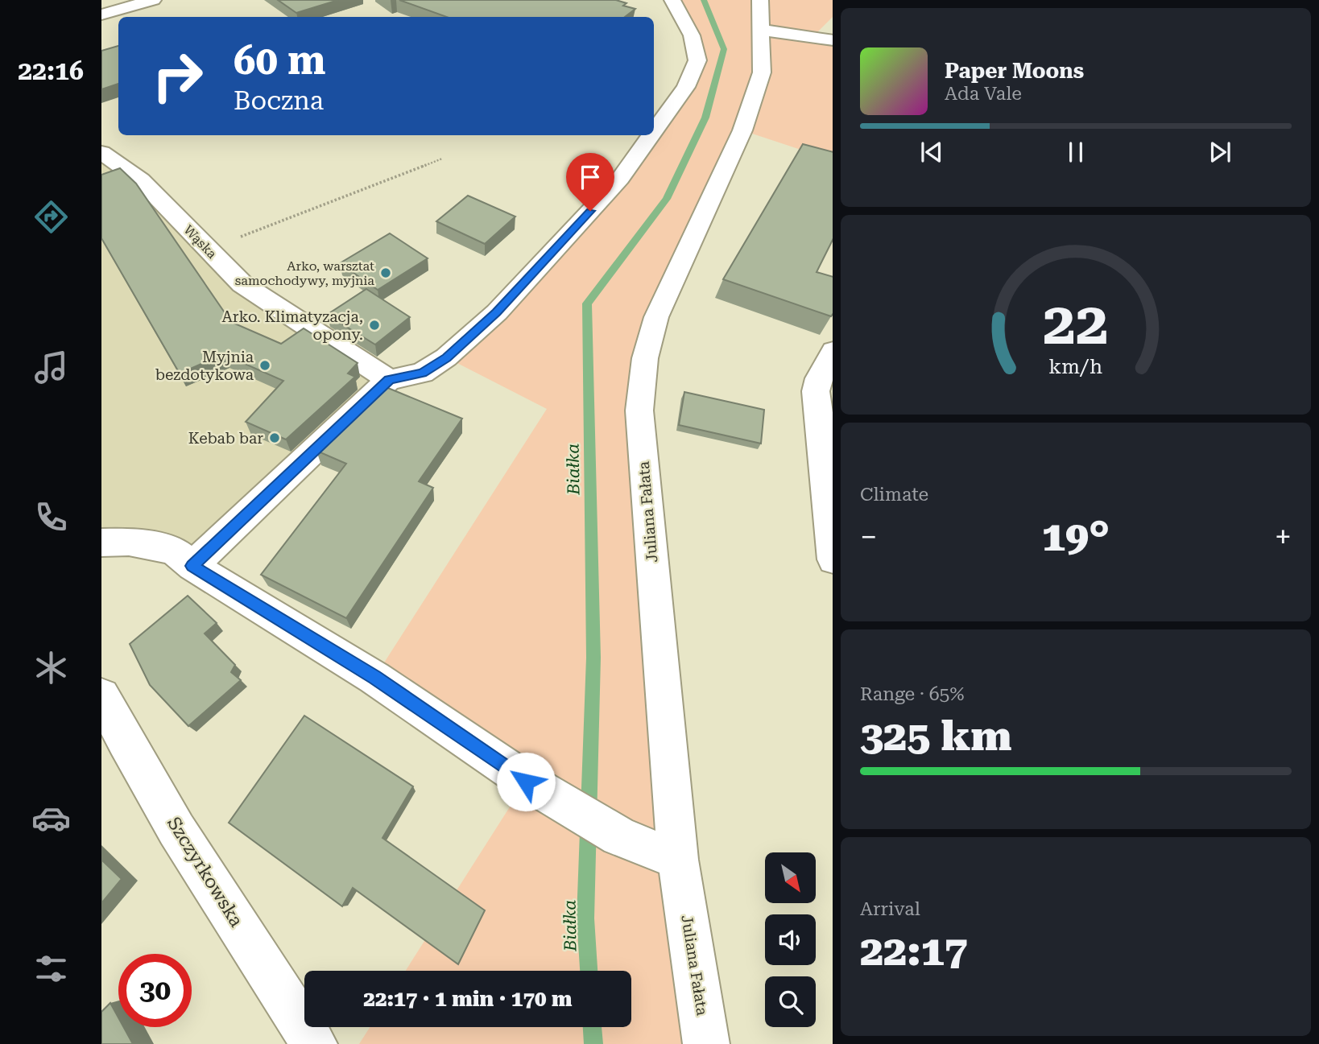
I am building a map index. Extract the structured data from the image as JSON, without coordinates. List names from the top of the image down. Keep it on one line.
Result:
{"streets":{"street":["Wąska","Juliana Fałata","Szczyrkowska"]},"water":["Białka"],"places":["Arko, warsztat samochodywy, myjnia","Arko. Klimatyzacja, opony.","Myjnia bezdotykowa","Kebab bar"],"north":"bottom right","page":{"tabs":"22:16","turn":["60 m","Boczna"],"song":["Paper Moons","Ada Vale"],"tile":["Climate",["Range · 65%","325 km"],["Arrival","22:17"]],"heat":["−","19°","+"],"limit":"30","trip":"22:17 · 1 min · 170 m","gauge":["22","km/h"]}}
